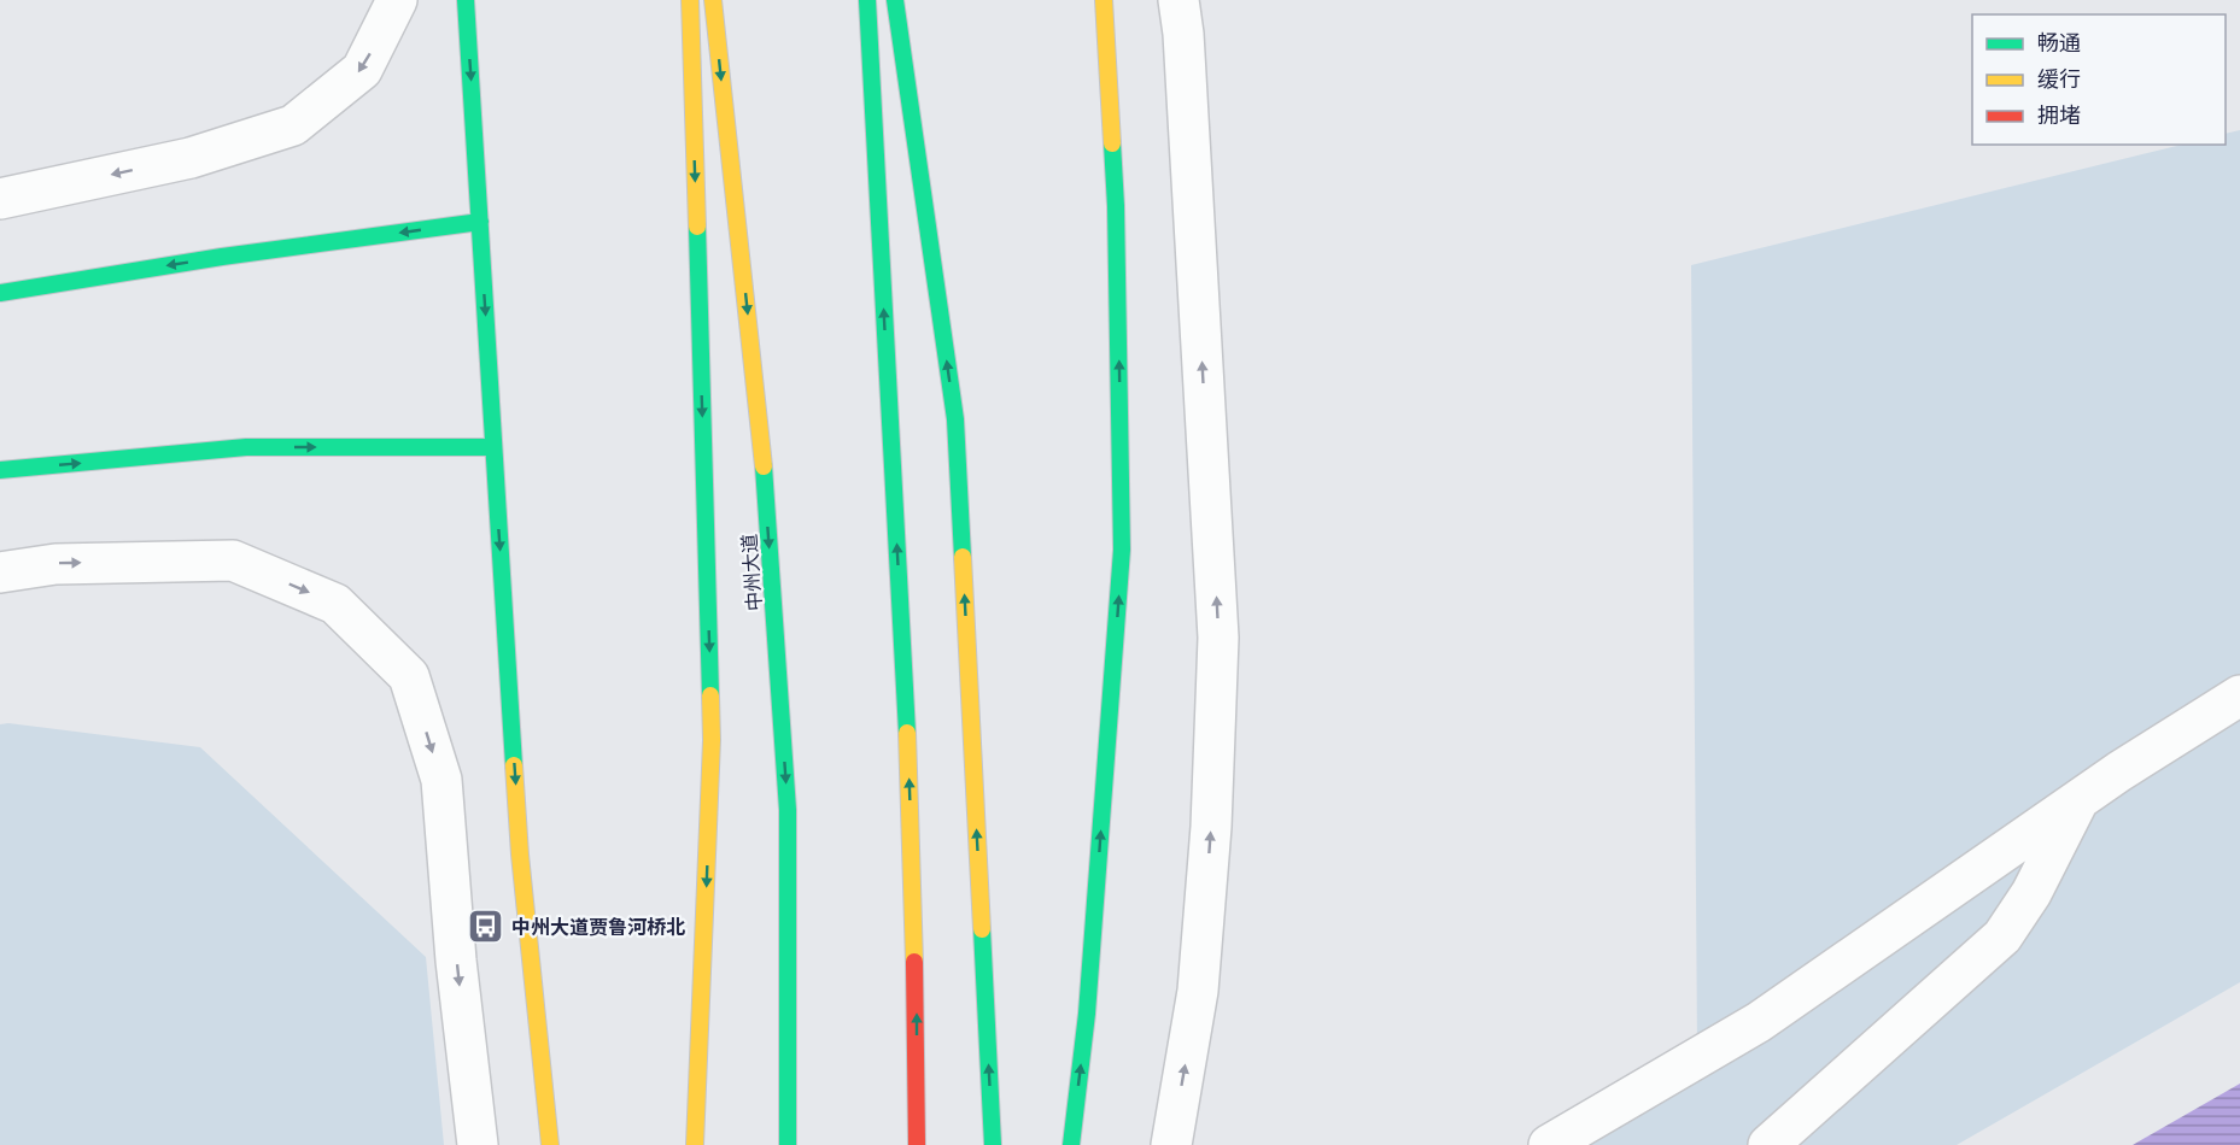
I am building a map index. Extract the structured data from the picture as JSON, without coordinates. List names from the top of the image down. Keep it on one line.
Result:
{"streets":{"main road":["中州大道"]},"places":{"bus stop":["中州大道贾鲁河桥北"]},"legend":["畅通","缓行","拥堵"]}
